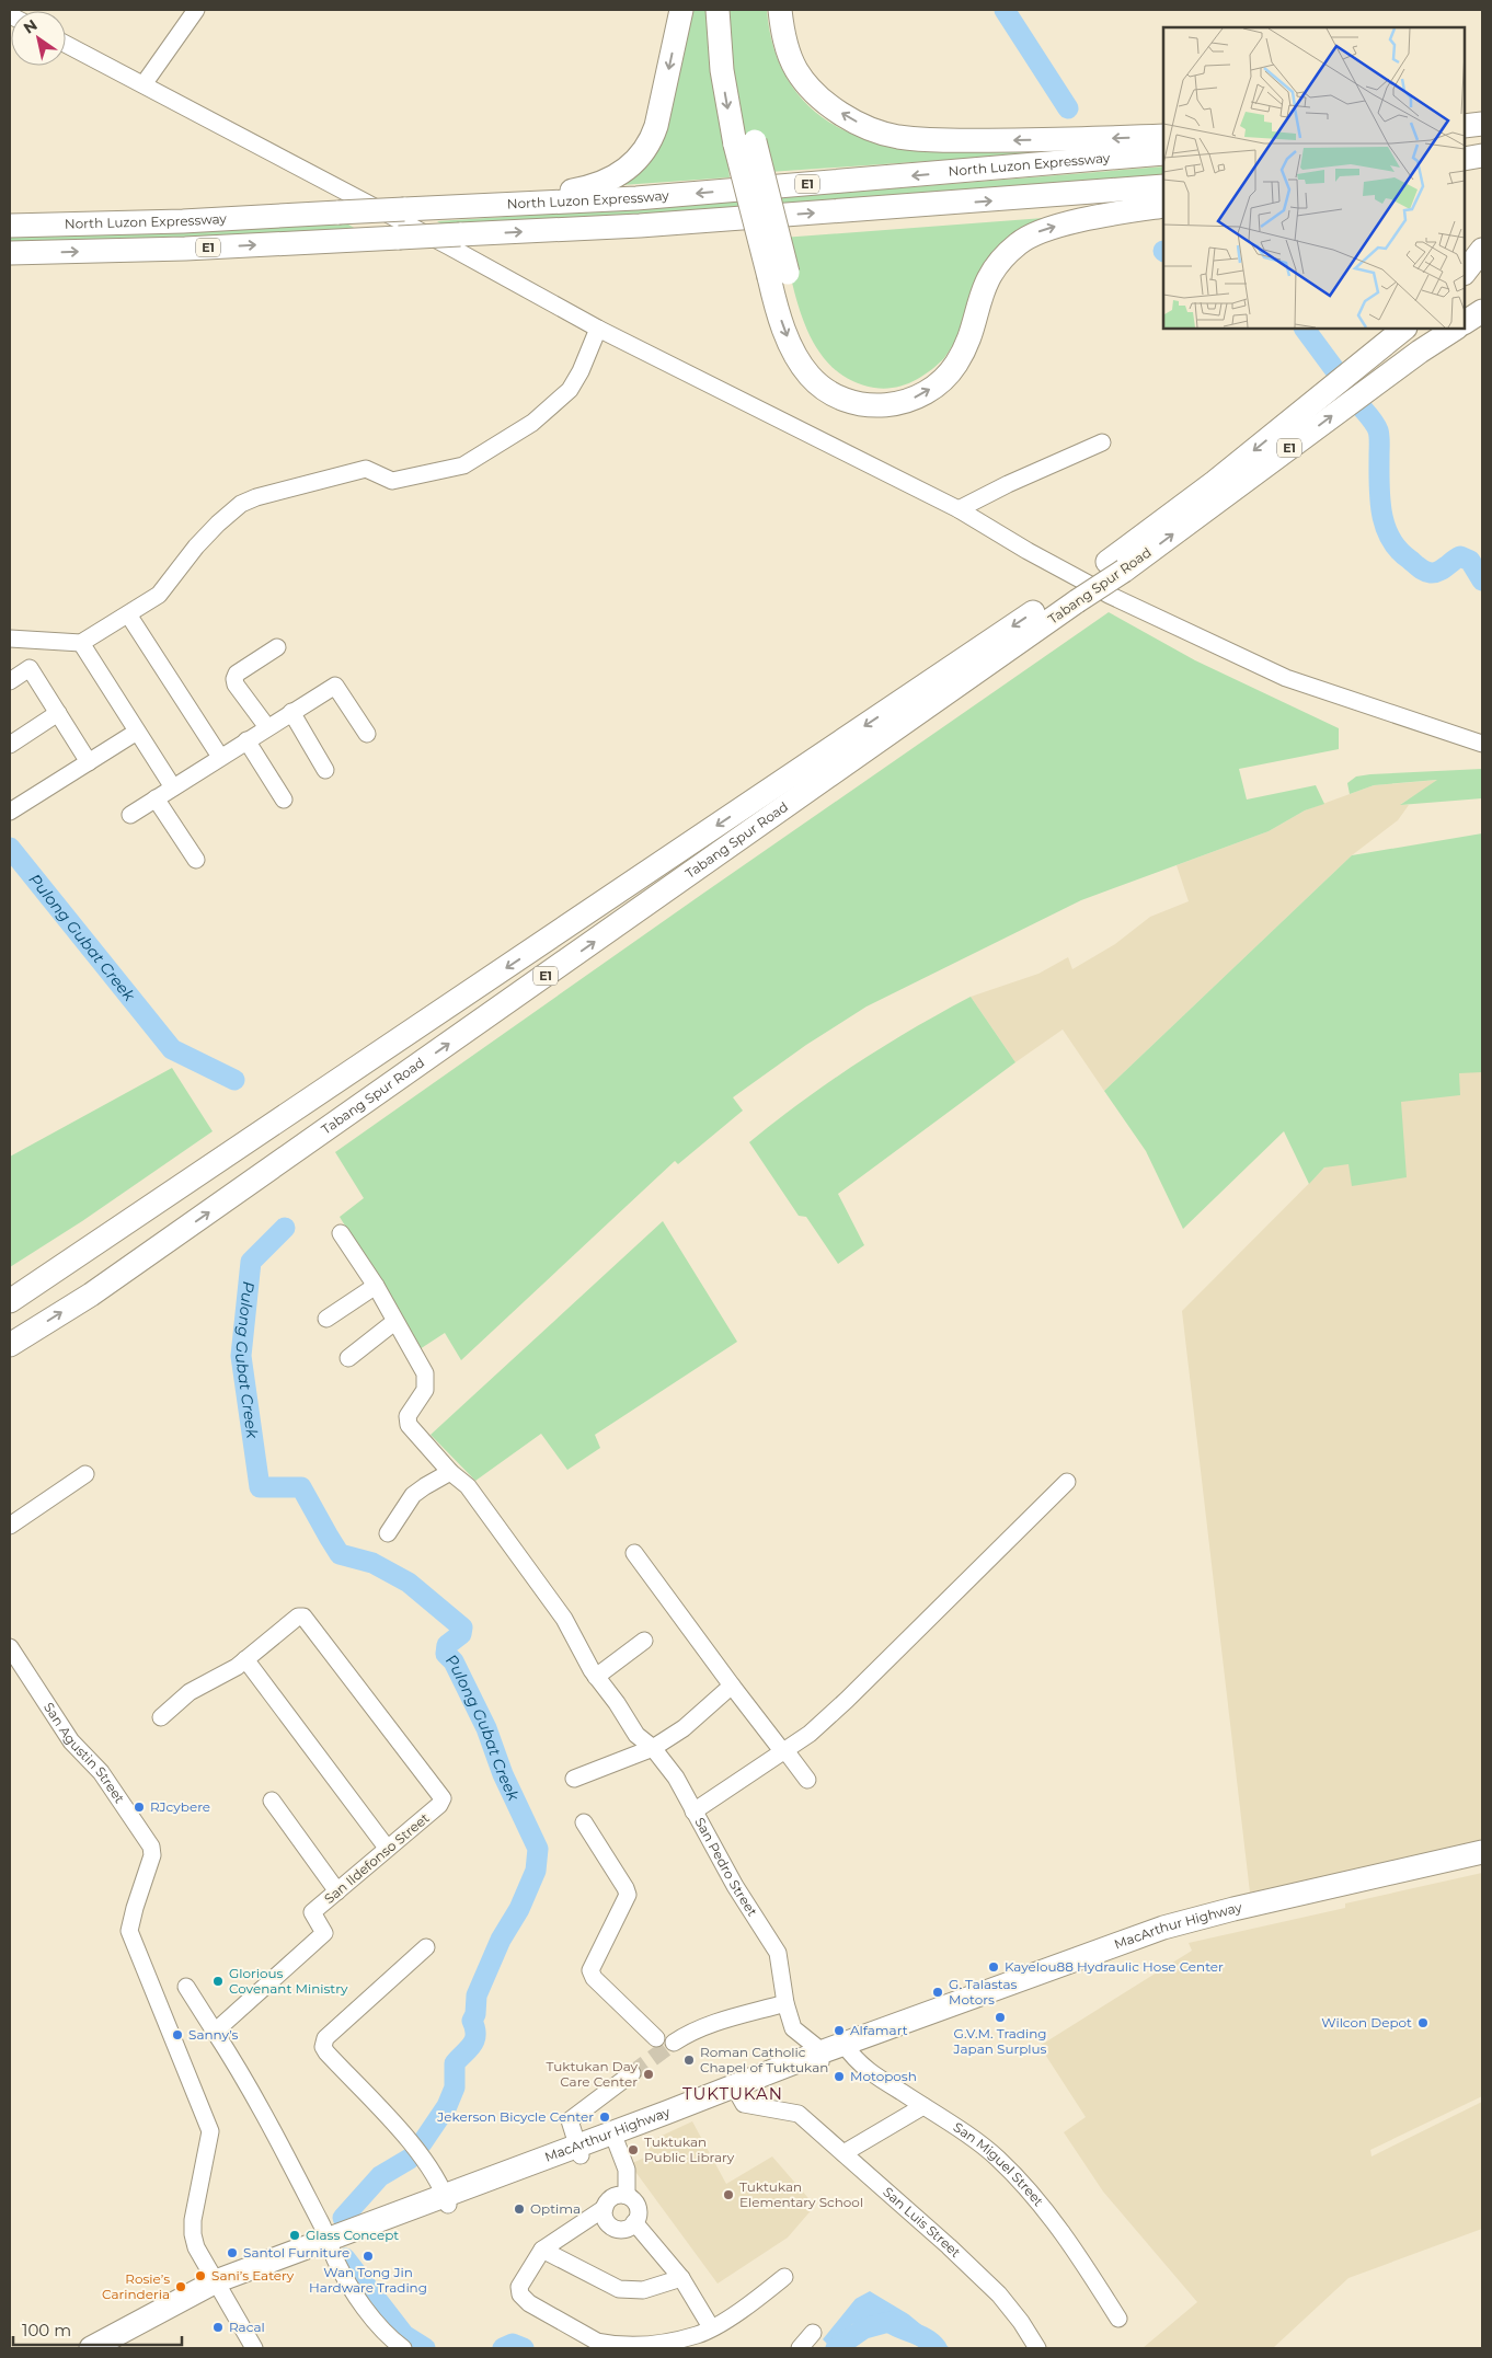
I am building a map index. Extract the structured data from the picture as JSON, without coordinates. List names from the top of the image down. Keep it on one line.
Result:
{"streets":{"highway":["North Luzon Expressway","E1","Tabang Spur Road","MacArthur Highway"],"street":["San Agustin Street","San Ildefonso Street","San Pedro Street","San Miguel Street","San Luis Street"]},"crossings":[["San Agustin Street","MacArthur Highway"],["San Pedro Street","MacArthur Highway"],["MacArthur Highway","San Miguel Street"],["MacArthur Highway","San Luis Street"]],"districts":["TUKTUKAN"],"water":["Pulong Gubat Creek"],"places":["RJcybere","Kayelou88 Hydraulic Hose Center","Glorious Covenant Ministry","G. Talastas Motors","G.V.M. Trading Japan Surplus","Wilcon Depot","Alfamart","Sanny’s","Roman Catholic Chapel of Tuktukan","Tuktukan Day Care Center","Motoposh","Jekerson Bicycle Center","Tuktukan Public Library","Tuktukan Elementary School","Optima","Glass Concept","Santol Furniture","Wan Tong Jin Hardware Trading","Sani’s Eatery","Rosie’s Carinderia","Racal"],"scale_bar":"100 m","north":"top left"}
